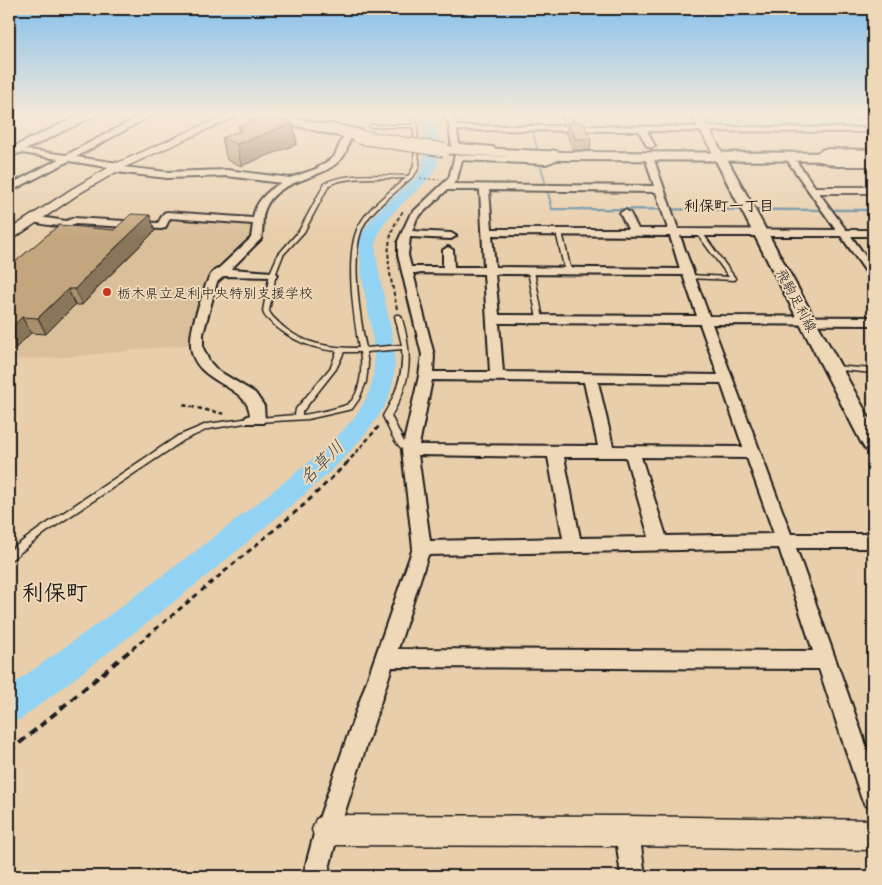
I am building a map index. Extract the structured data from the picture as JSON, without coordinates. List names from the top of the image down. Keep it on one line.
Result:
{"streets":{"main road":["飛駒足利線"]},"districts":["利保町一丁目","利保町"],"water":["名草川"],"places":["栃木県立足利中央特別支援学校"]}
